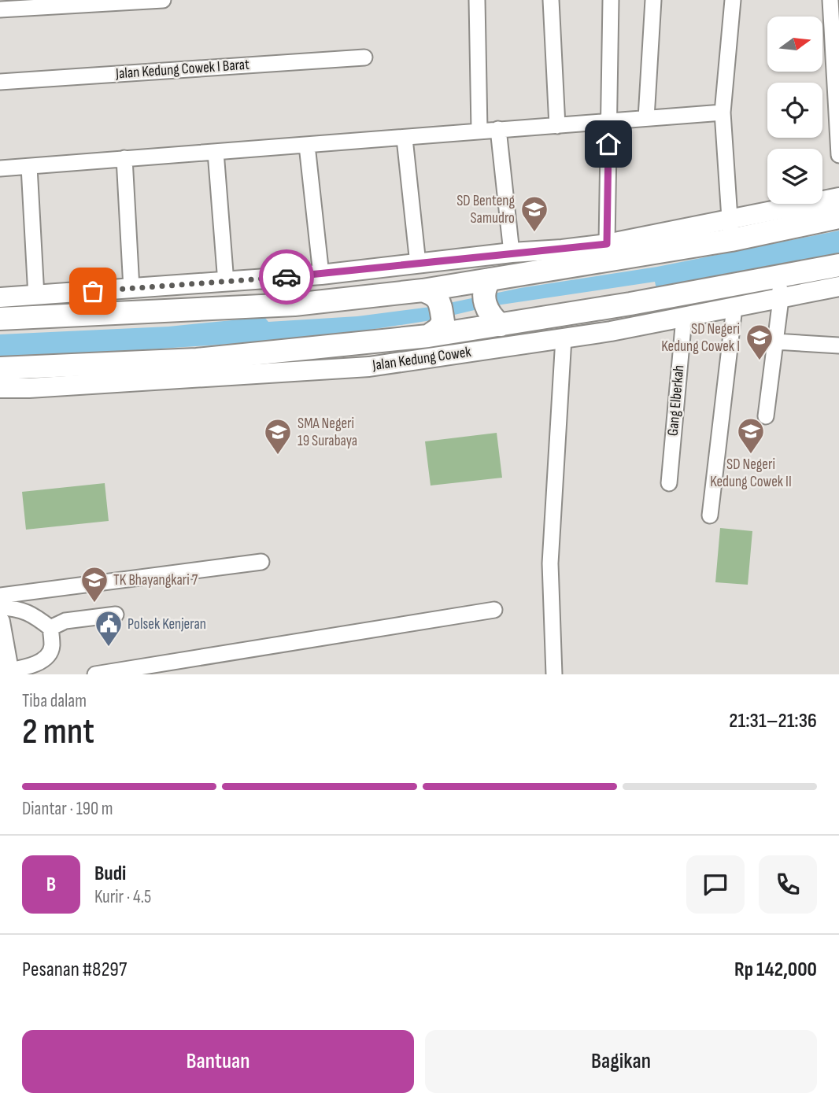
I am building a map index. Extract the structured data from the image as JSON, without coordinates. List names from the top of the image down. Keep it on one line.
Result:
{"streets":{"highway":["Jalan Kedung Cowek"],"street":["Jalan Kedung Cowek I Barat","Gang Elberkah"]},"crossings":[["Jalan Kedung Cowek","Gang Elberkah"]],"places":{"school or university":["SD Benteng Samudro","SD Negeri Kedung Cowek I","SD Negeri Kedung Cowek II","SMA Negeri 19 Surabaya","TK Bhayangkari 7"],"public building":["Polsek Kenjeran"]},"north":"right","page":{"heading":["2 mnt","Tiba dalam","21:31–21:36"],"panel":["Budi","Kurir · 4.5","Pesanan #8297","Rp 142,000"],"bar":"Diantar · 190 m","round":"B","buttons":["Bantuan","Bagikan"]}}
